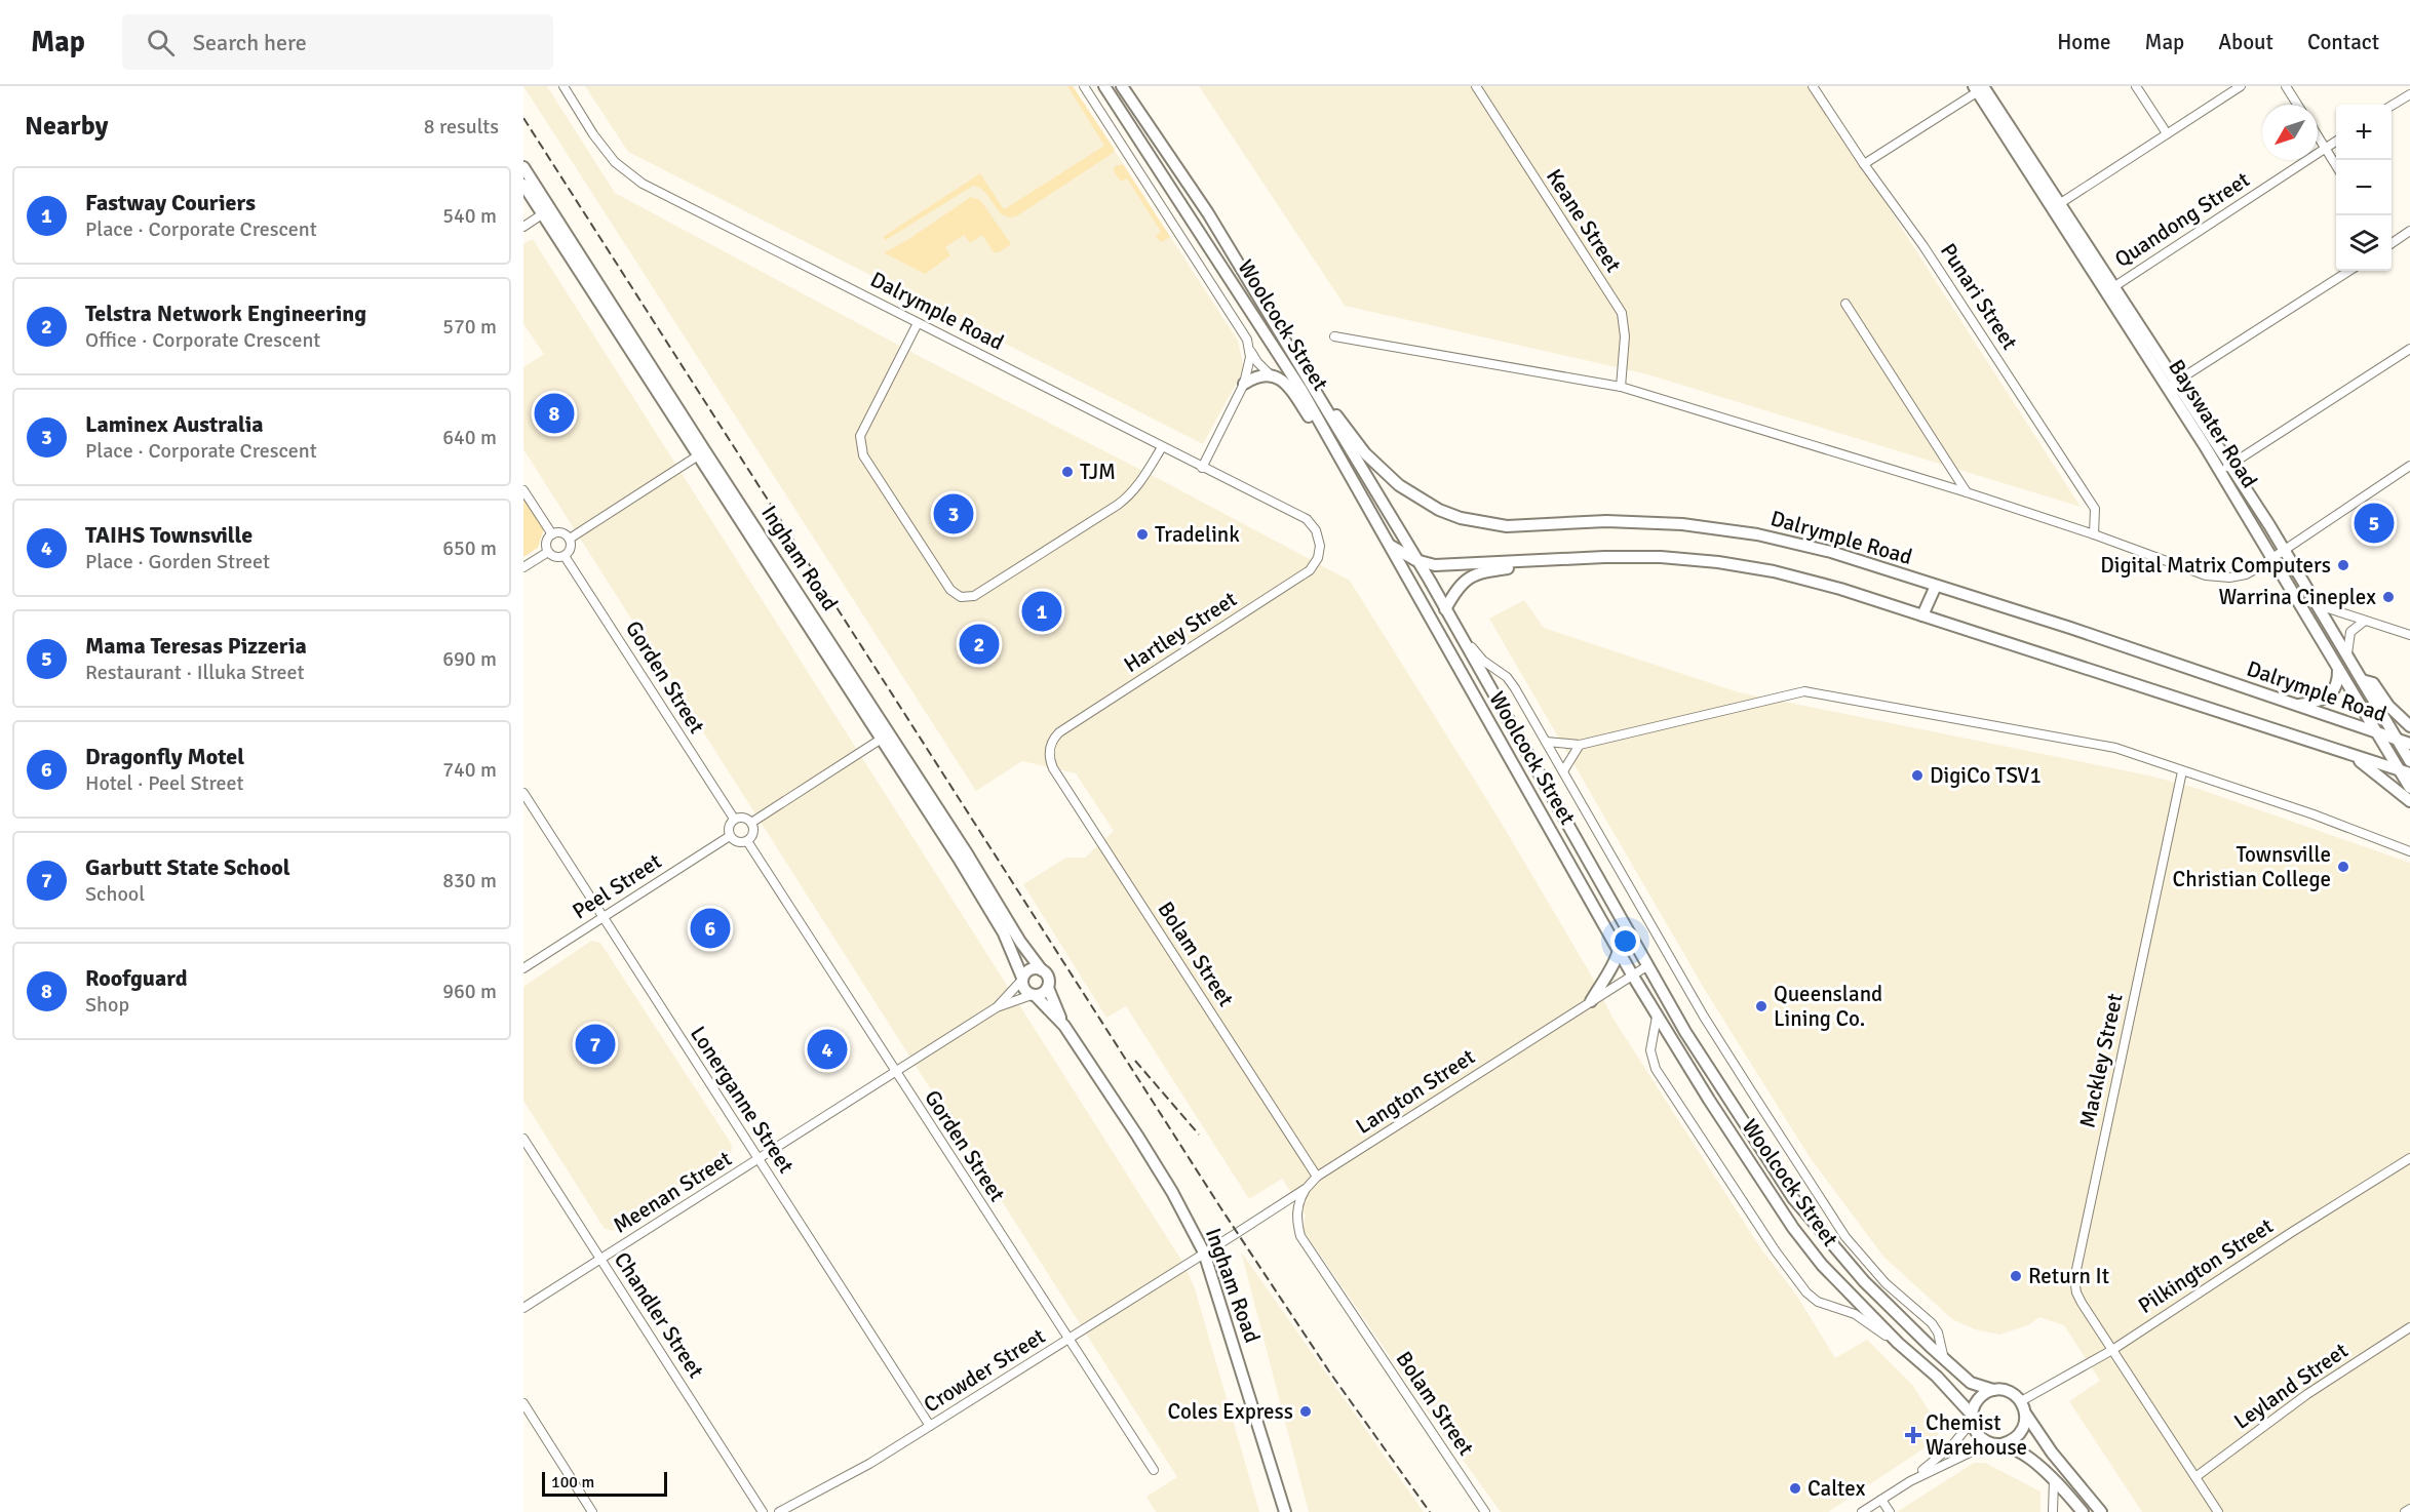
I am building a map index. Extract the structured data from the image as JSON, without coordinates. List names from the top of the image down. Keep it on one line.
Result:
{"streets":{"main road":["Dalrymple Road","Woolcock Street","Bayswater Road","Ingham Road"],"street":["Quandong Street","Keane Street","Punari Street","Hartley Street","Gorden Street","Peel Street","Bolam Street","Mackley Street","Langton Street","Lonerganne Street","Meenan Street","Pilkington Street","Chandler Street","Crowder Street","Leyland Street"]},"crossings":[["Quandong Street","Bayswater Road"],["Dalrymple Road","Woolcock Street"],["Dalrymple Road","Bayswater Road"],["Dalrymple Road","Hartley Street"],["Woolcock Street","Langton Street"],["Woolcock Street","Pilkington Street"],["Ingham Road","Langton Street"],["Ingham Road","Meenan Street"],["Ingham Road","Crowder Street"],["Hartley Street","Bolam Street"],["Gorden Street","Peel Street"],["Gorden Street","Meenan Street"],["Gorden Street","Crowder Street"],["Peel Street","Lonerganne Street"],["Bolam Street","Langton Street"],["Mackley Street","Pilkington Street"],["Mackley Street","Leyland Street"],["Langton Street","Crowder Street"],["Lonerganne Street","Meenan Street"],["Lonerganne Street","Crowder Street"],["Meenan Street","Chandler Street"]],"places":{"other":["TJM","Tradelink","Digital Matrix Computers","Warrina Cineplex","DigiCo TSV1","Townsville Christian College","Queensland Lining Co.","Return It","Coles Express","Caltex"],"health":["Chemist Warehouse"]},"scale_bar":"100 m","north":"bottom left","page":{"header":"Map","search":"Search here","nav":["Home","Map","About","Contact"],"heading":["Nearby","8 results"],"map_buttons":["+","−"],"list":[{"mark":"1","name":"Fastway Couriers","note":"Place · Corporate Crescent","value":"540 m"},{"mark":"2","name":"Telstra Network Engineering","note":"Office · Corporate Crescent","value":"570 m"},{"mark":"3","name":"Laminex Australia","note":"Place · Corporate Crescent","value":"640 m"},{"mark":"4","name":"TAIHS Townsville","note":"Place · Gorden Street","value":"650 m"},{"mark":"5","name":"Mama Teresas Pizzeria","note":"Restaurant · Illuka Street","value":"690 m"},{"mark":"6","name":"Dragonfly Motel","note":"Hotel · Peel Street","value":"740 m"},{"mark":"7","name":"Garbutt State School","note":"School","value":"830 m"},{"mark":"8","name":"Roofguard","note":"Shop","value":"960 m"}],"pins":["8","3","5","1","2","6","7","4"],"scale":"100 m"}}
